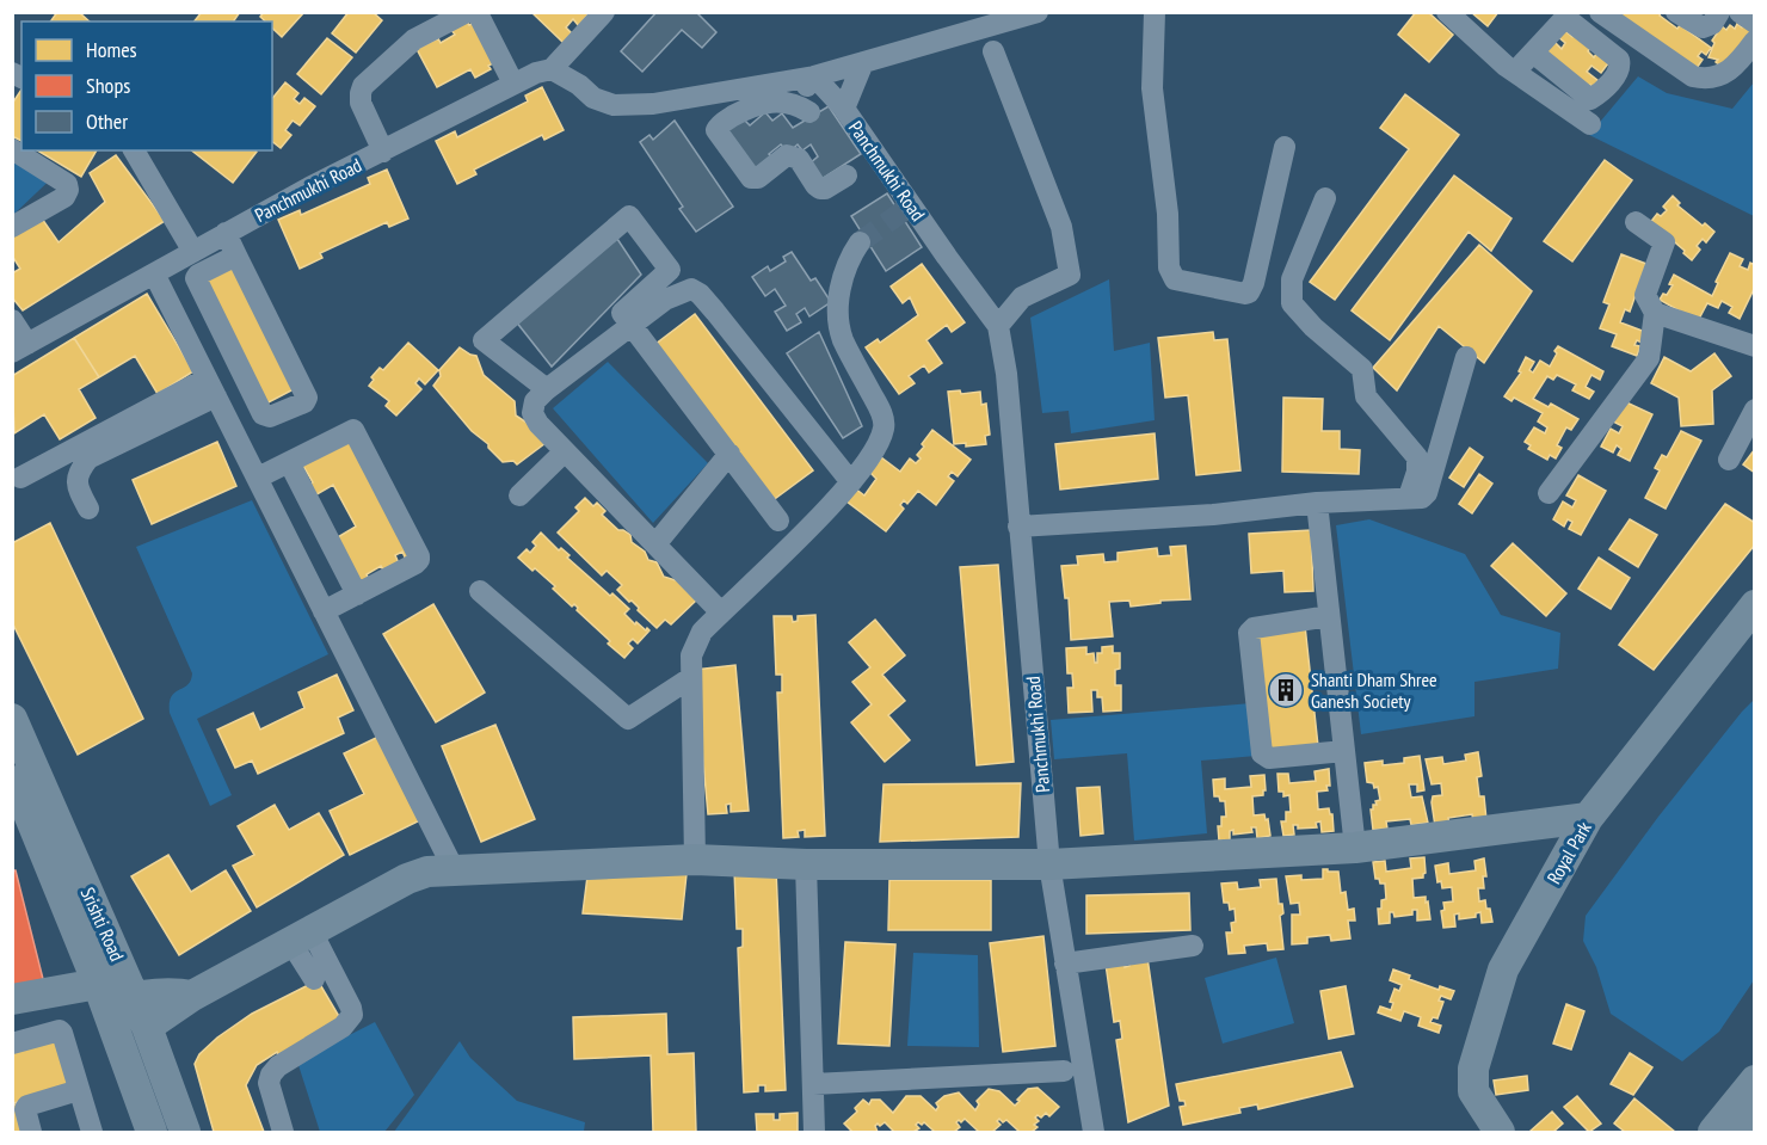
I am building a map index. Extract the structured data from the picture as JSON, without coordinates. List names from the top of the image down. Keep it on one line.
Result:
{"streets":{"street":["Panchmukhi Road","Royal Park","Srishti Road"]},"places":{"building":["Shanti Dham Shree Ganesh Society"]},"legend":["Homes","Shops","Other"]}
